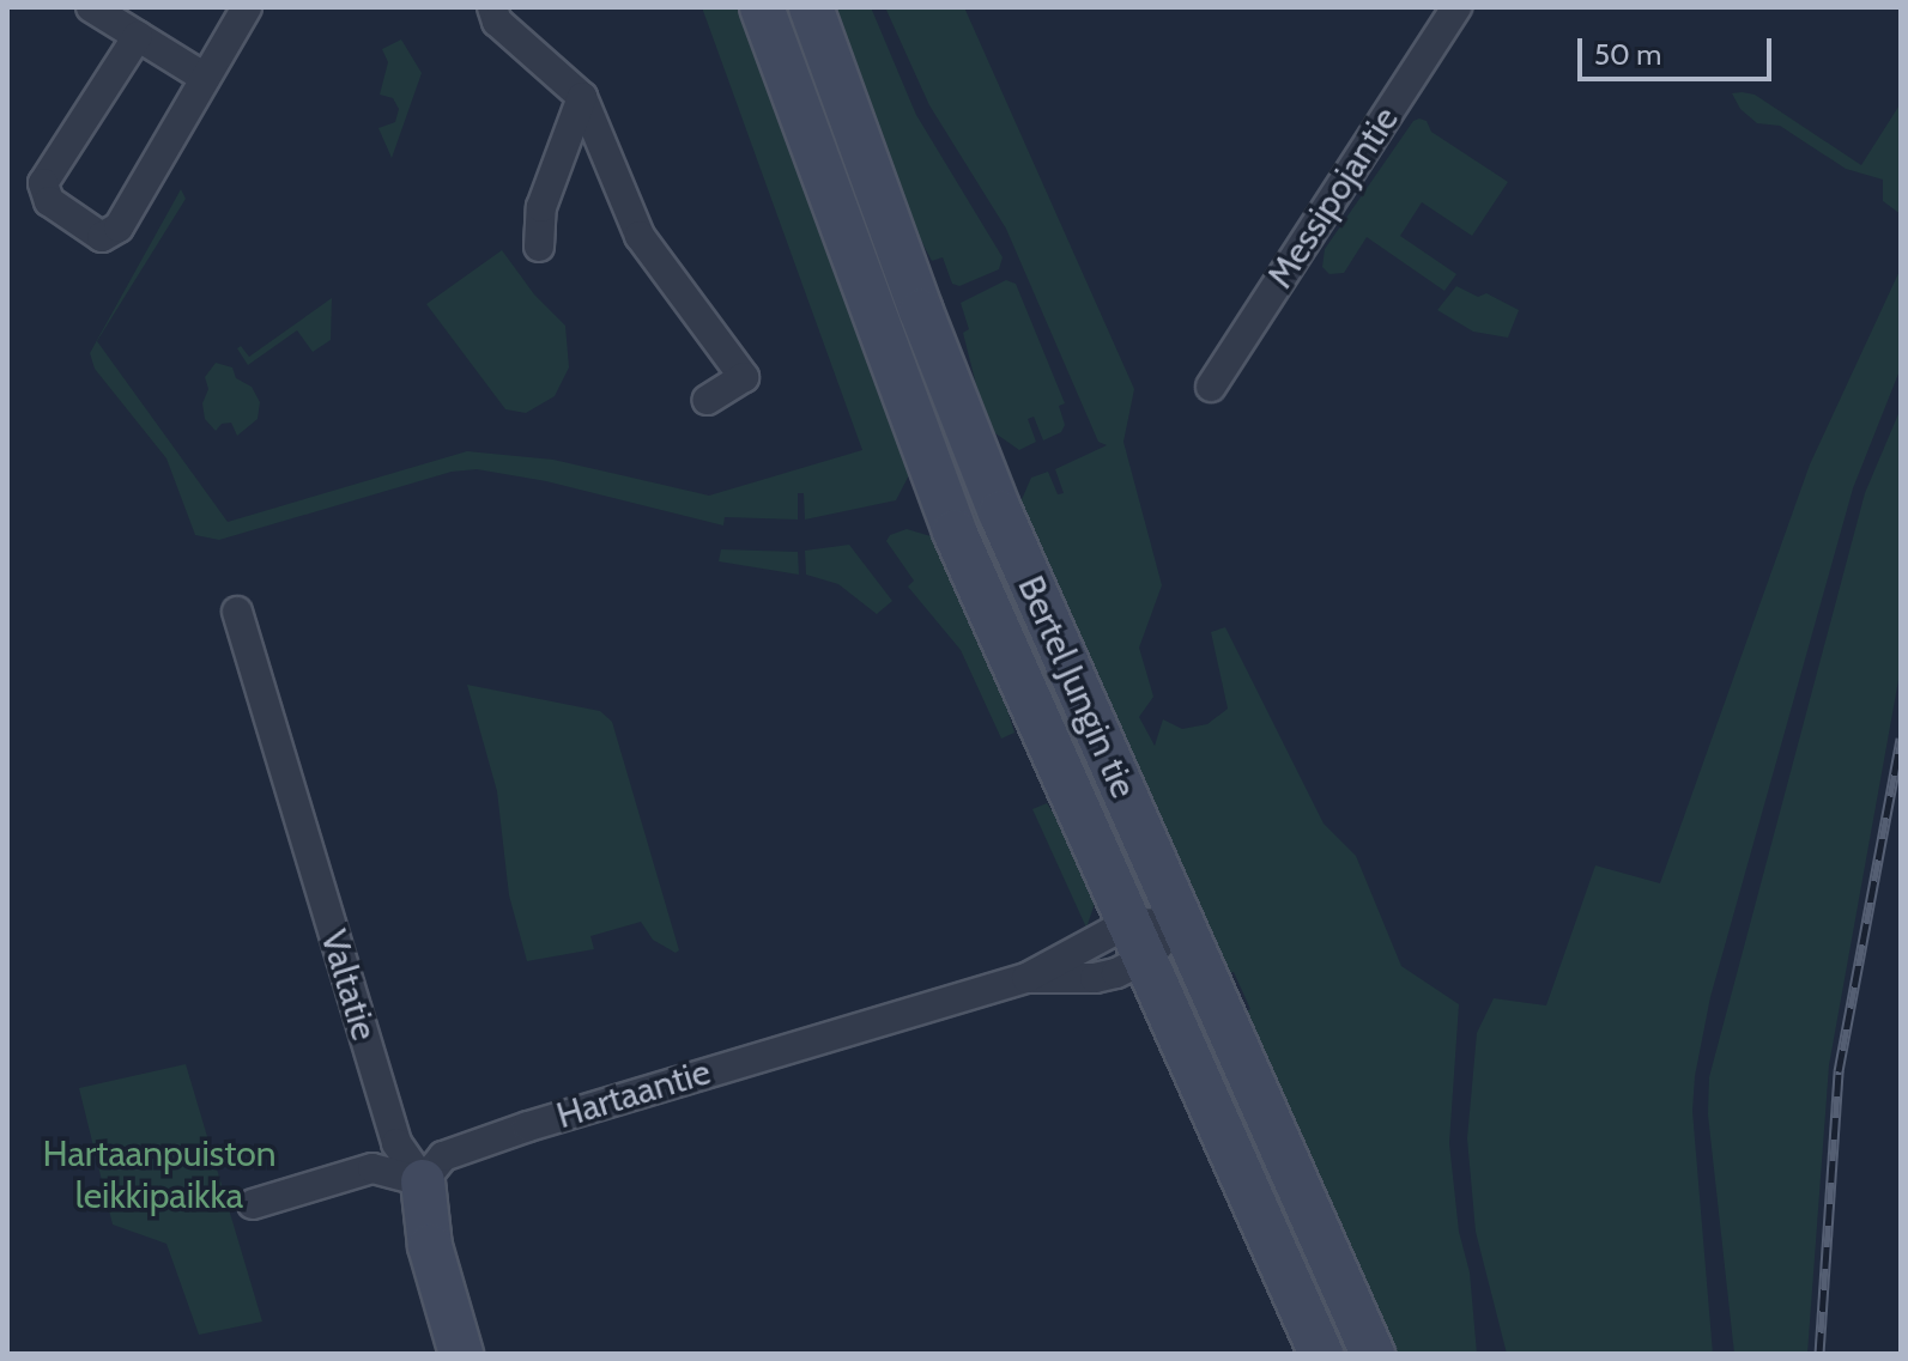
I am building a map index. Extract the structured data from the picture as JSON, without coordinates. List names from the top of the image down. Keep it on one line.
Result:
{"streets":{"main road":["Bertel Jungin tie","Valtatie"],"street":["Messipojantie","Hartaantie"]},"crossings":[["Bertel Jungin tie","Hartaantie"],["Valtatie","Hartaantie"]],"parks":["Hartaanpuiston leikkipaikka"],"scale_bar":"50 m"}
